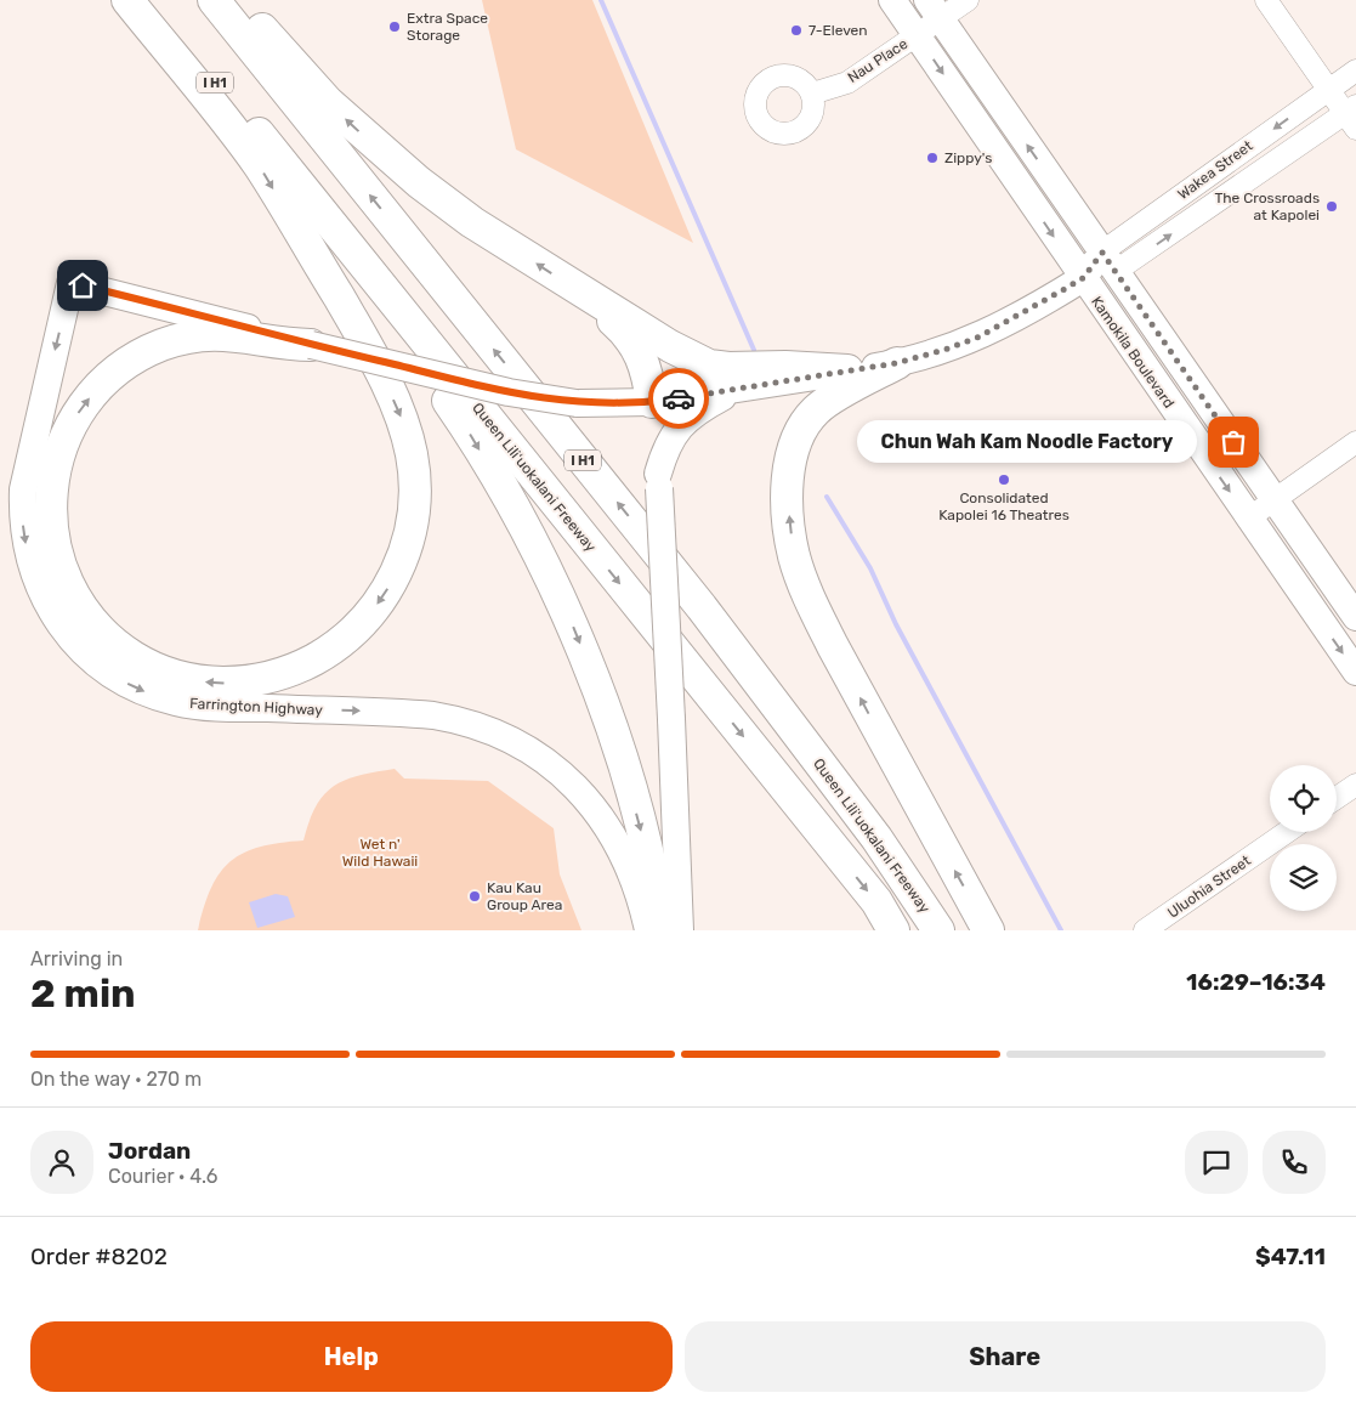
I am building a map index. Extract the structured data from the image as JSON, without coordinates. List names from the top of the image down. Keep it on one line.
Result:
{"streets":{"highway":["I H1","Queen Liliʻuokalani Freeway"],"main road":["Wakea Street","Kamokila Boulevard","Farrington Highway"],"street":["Nau Place","Uluohia Street"]},"crossings":[["Nau Place","Kamokila Boulevard"],["Wakea Street","Kamokila Boulevard"],["Wakea Street","Farrington Highway"]],"one_way":["Farrington Highway"],"parks":["Wet n' Wild Hawaii"],"places":["Extra Space Storage","7-Eleven","Zippy's","The Crossroads at Kapolei","Chun Wah Kam Noodle Factory","Consolidated Kapolei 16 Theatres","Kau Kau Group Area"],"page":{"bubble":"Chun Wah Kam Noodle Factory","heading":["2 min","Arriving in","16:29–16:34"],"panel":["Jordan","Courier · 4.6","Order #8202","$47.11"],"bar":"On the way · 270 m","buttons":["Help","Share"]}}
